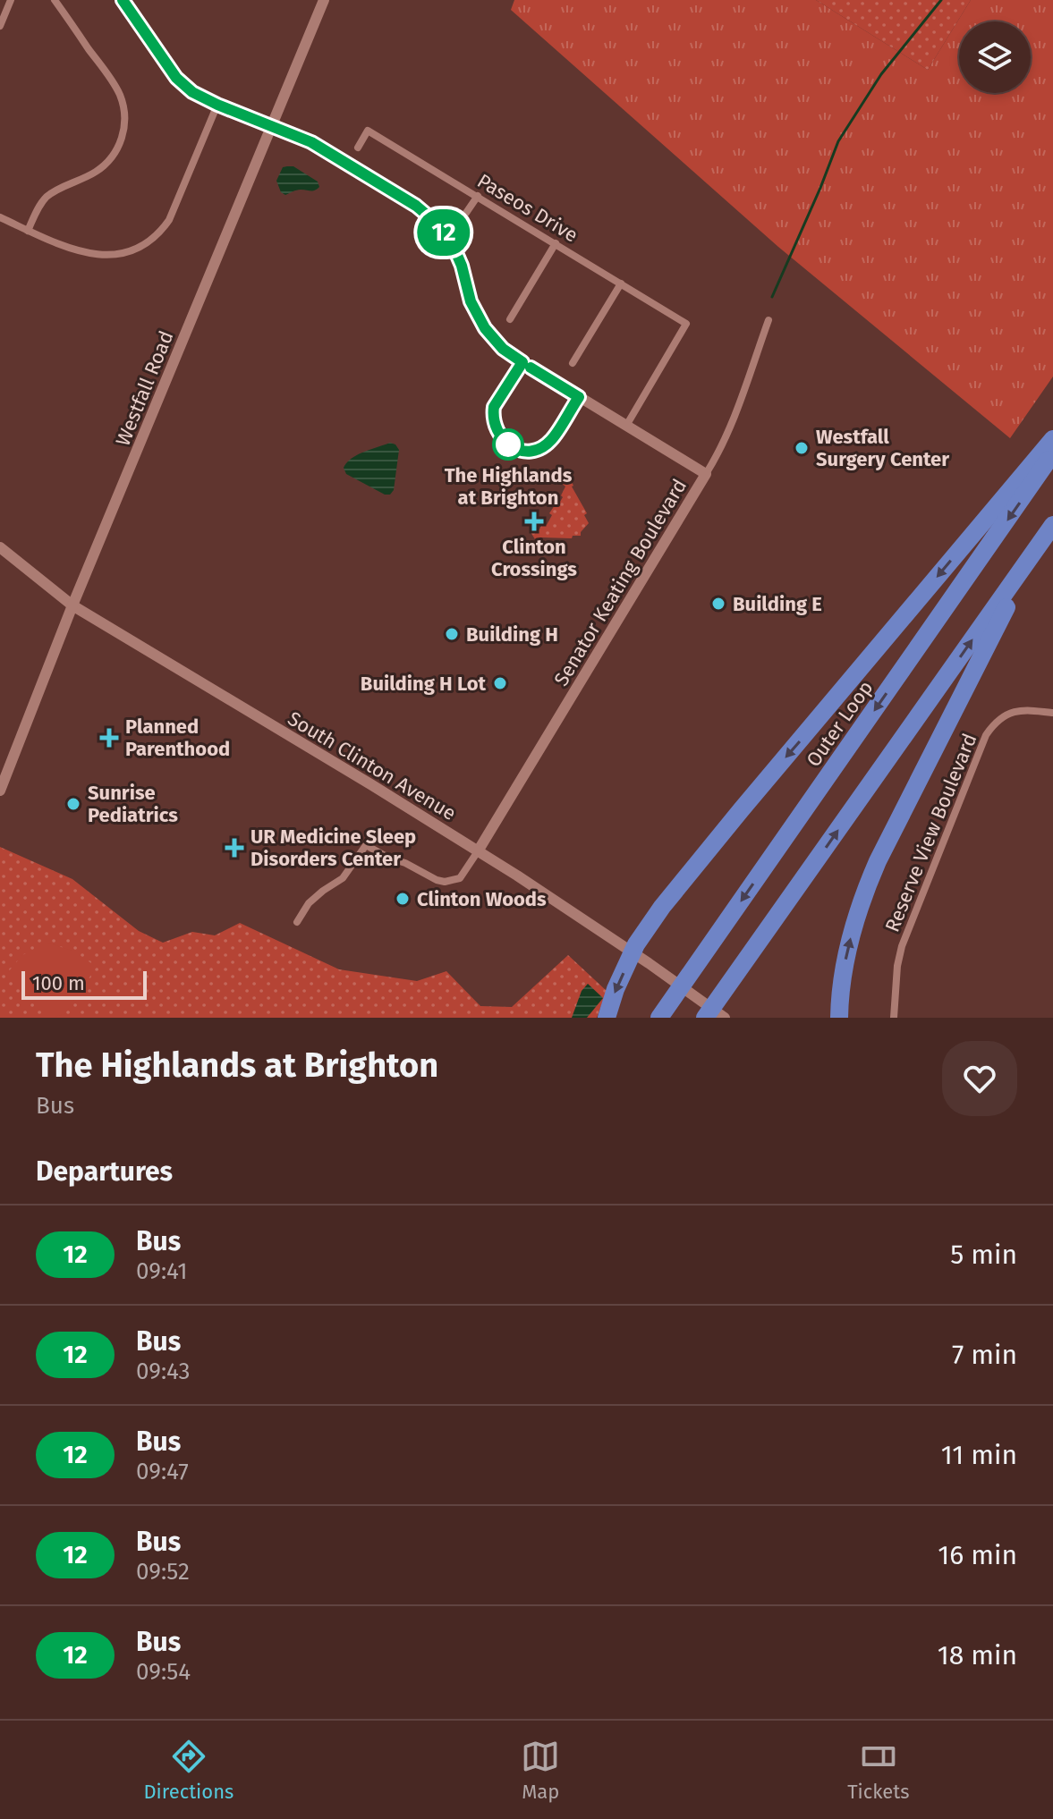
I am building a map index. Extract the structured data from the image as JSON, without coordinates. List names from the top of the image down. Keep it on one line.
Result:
{"streets":{"highway":["Outer Loop"],"street":["Paseos Drive","Westfall Road","Senator Keating Boulevard","South Clinton Avenue","Reserve View Boulevard"]},"crossings":[["Westfall Road","South Clinton Avenue"],["Senator Keating Boulevard","South Clinton Avenue"]],"places":{"other":["The Highlands at Brighton","Westfall Surgery Center","Building E","Building H","Building H Lot","Sunrise Pediatrics","Clinton Woods"],"health":["Clinton Crossings","Planned Parenthood","UR Medicine Sleep Disorders Center"]},"lines":["bus line 12"],"scale_bar":"100 m","page":{"on_map":"12","scale":"100 m","heading":[["The Highlands at Brighton","Bus"],"Departures"],"list":[{"mark":"12","name":"Bus","note":"09:41","value":"5 min"},{"mark":"12","name":"Bus","note":"09:43","value":"7 min"},{"mark":"12","name":"Bus","note":"09:47","value":"11 min"},{"mark":"12","name":"Bus","note":"09:52","value":"16 min"},{"mark":"12","name":"Bus","note":"09:54","value":"18 min"}],"tabs":["Directions","Map","Tickets"]}}
